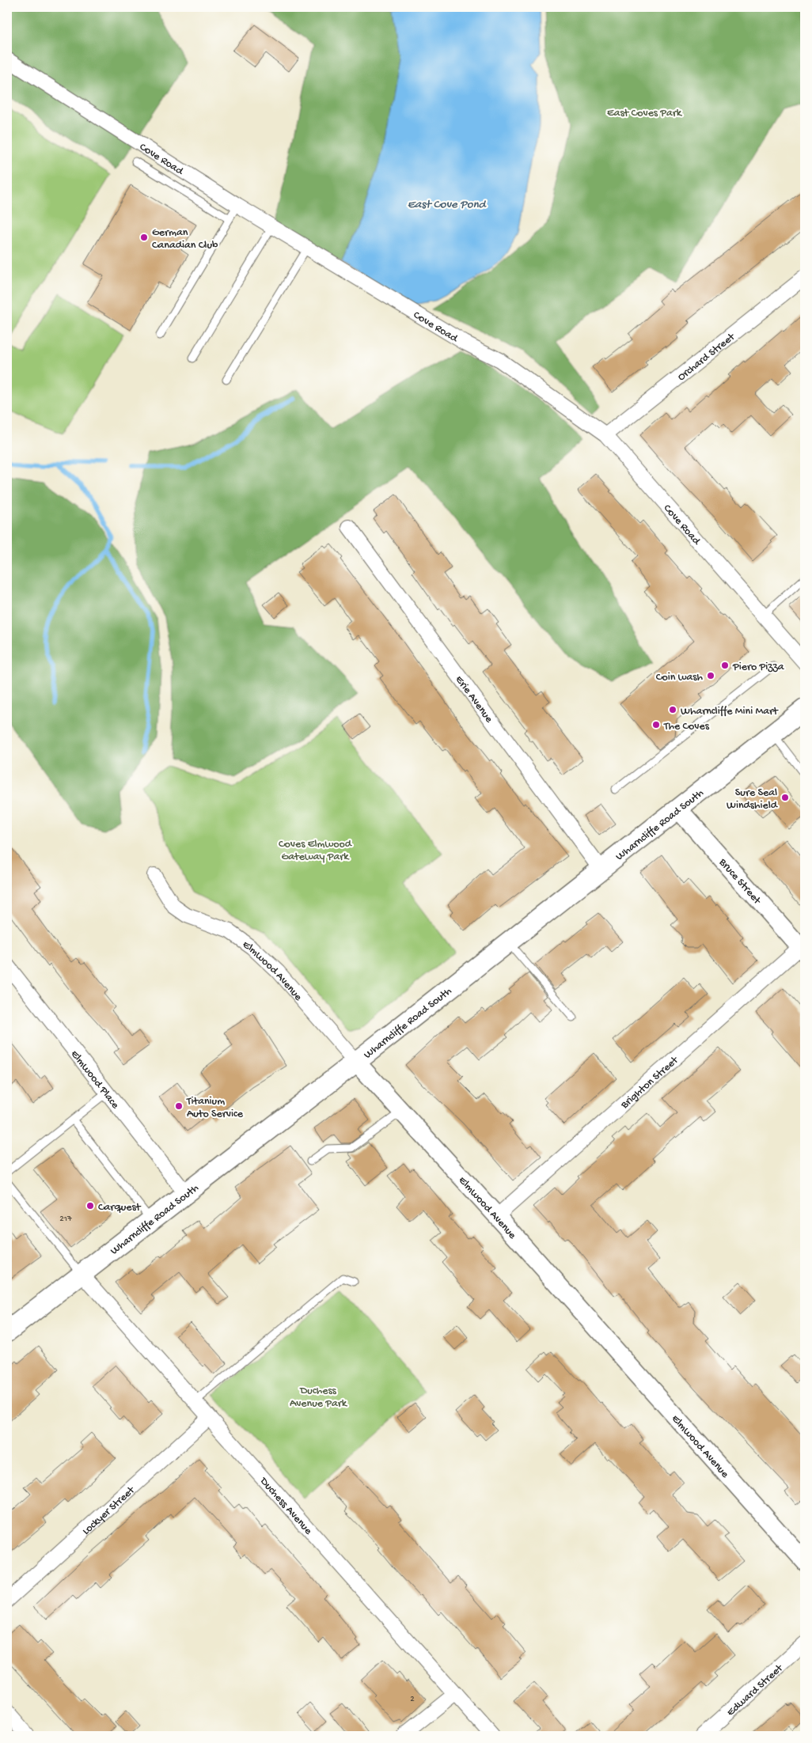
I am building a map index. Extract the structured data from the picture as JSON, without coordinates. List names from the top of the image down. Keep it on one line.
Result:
{"streets":{"main road":["Wharncliffe Road South"],"street":["Cove Road","Orchard Street","Erie Avenue","Bruce Street","Elmwood Avenue","Elmwood Place","Brighton Street","Duchess Avenue","Lockyer Street","Edward Street"]},"crossings":[["Cove Road","Orchard Street"],["Erie Avenue","Wharncliffe Road South"],["Wharncliffe Road South","Bruce Street"],["Wharncliffe Road South","Elmwood Avenue"],["Wharncliffe Road South","Elmwood Place"],["Wharncliffe Road South","Duchess Avenue"],["Bruce Street","Brighton Street"],["Elmwood Avenue","Brighton Street"],["Duchess Avenue","Lockyer Street"]],"water":["East Cove Pond"],"parks":["East Coves Park","Coves Elmwood Gateway Park","Duchess Avenue Park"],"places":["German Canadian Club","Piero Pizza","Coin wash","Wharncliffe Mini Mart","The Coves","Sure Seal Windshield","Titanium Auto Service","Carquest"],"house_numbers":["217","2"]}
